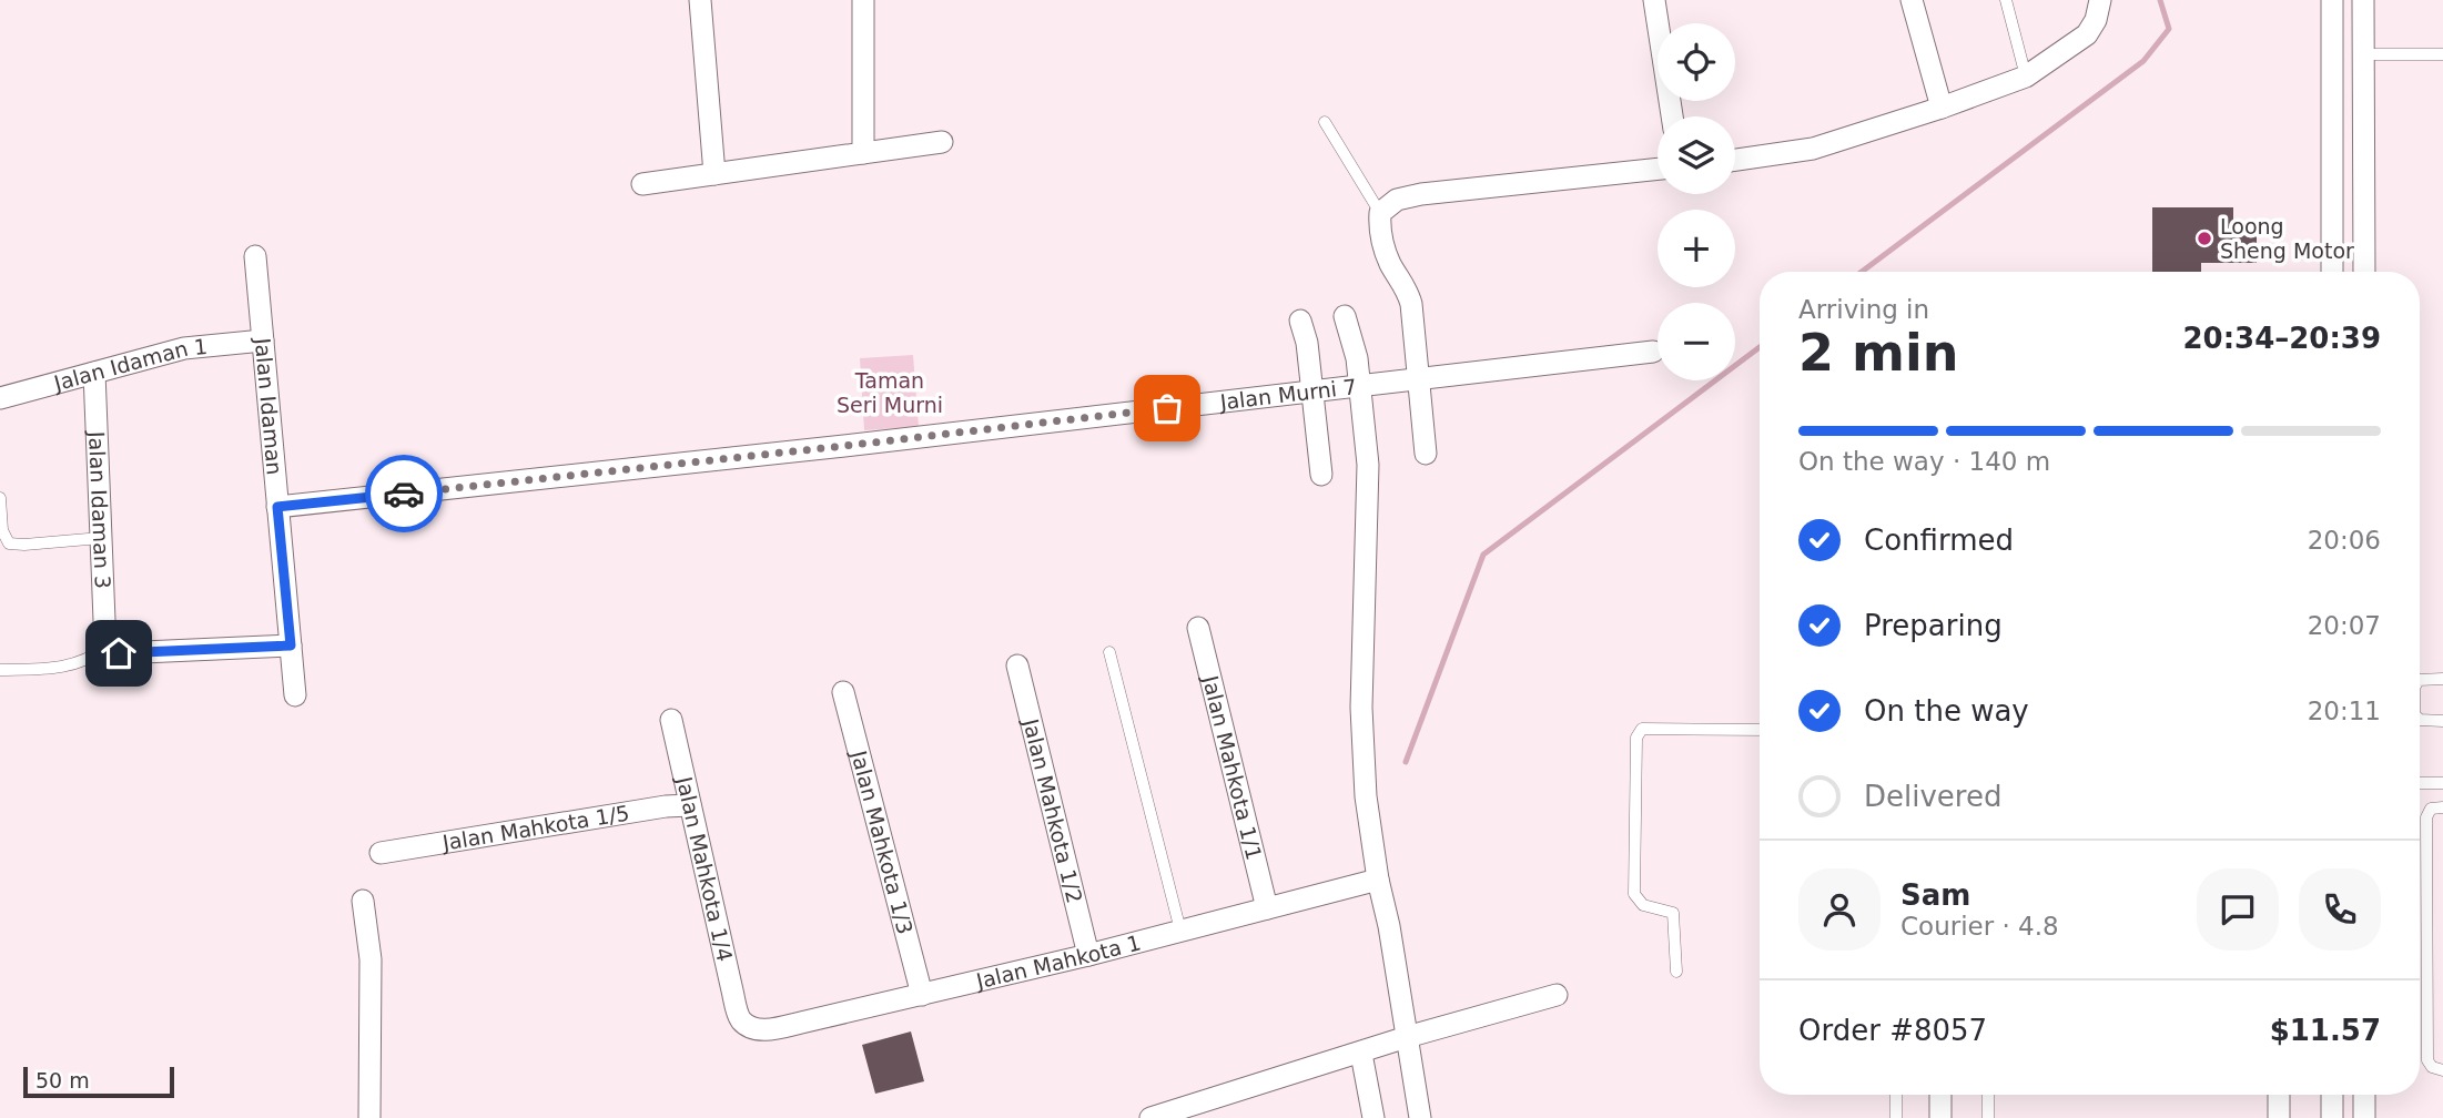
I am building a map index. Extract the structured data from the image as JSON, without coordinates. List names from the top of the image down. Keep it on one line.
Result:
{"streets":{"street":["Jalan Idaman 1","Jalan Murni 7","Jalan Idaman","Jalan Idaman 3","Jalan Mahkota 1/1","Jalan Mahkota 1/2","Jalan Mahkota 1/5","Jalan Mahkota 1/3","Jalan Mahkota 1/4","Jalan Mahkota 1"]},"crossings":[["Jalan Idaman 1","Jalan Idaman"],["Jalan Idaman 1","Jalan Idaman 3"],["Jalan Murni 7","Jalan Idaman"],["Jalan Mahkota 1/1","Jalan Mahkota 1"],["Jalan Mahkota 1/2","Jalan Mahkota 1"],["Jalan Mahkota 1/5","Jalan Mahkota 1/4"],["Jalan Mahkota 1/3","Jalan Mahkota 1"],["Jalan Mahkota 1/4","Jalan Mahkota 1"]],"parks":["Taman Seri Murni"],"places":["Loong Sheng Motor"],"scale_bar":"50 m","page":{"map_buttons":["+","−"],"heading":["2 min","Arriving in","20:34–20:39"],"panel":["Sam","Courier · 4.8","Order #8057","$11.57"],"bar":"On the way · 140 m","list":[["Confirmed","20:06"],["Preparing","20:07"],["On the way","20:11"],"Delivered"],"scale":"50 m"}}
